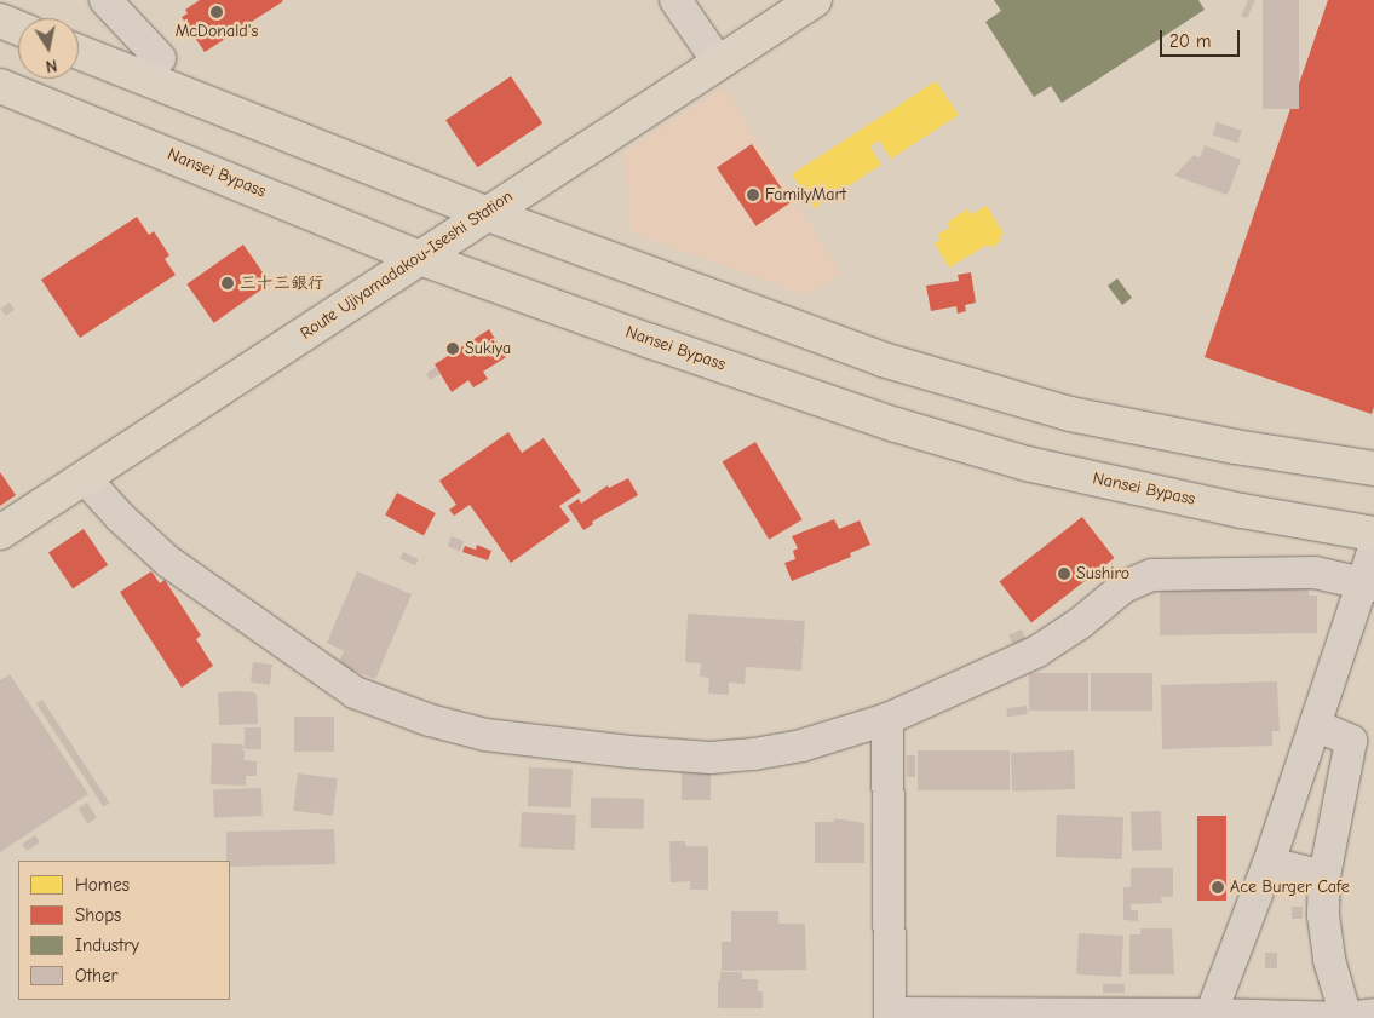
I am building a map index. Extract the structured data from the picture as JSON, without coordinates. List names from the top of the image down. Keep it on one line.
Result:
{"streets":{"main road":["Nansei Bypass","Route Ujiyamadakou-Iseshi Station"]},"crossings":[["Nansei Bypass","Route Ujiyamadakou-Iseshi Station"]],"places":["McDonald's","FamilyMart","三十三銀行","Sukiya","Sushiro","Ace Burger Cafe"],"legend":["Homes","Shops","Industry","Other"],"scale_bar":"20 m","north":"bottom"}
